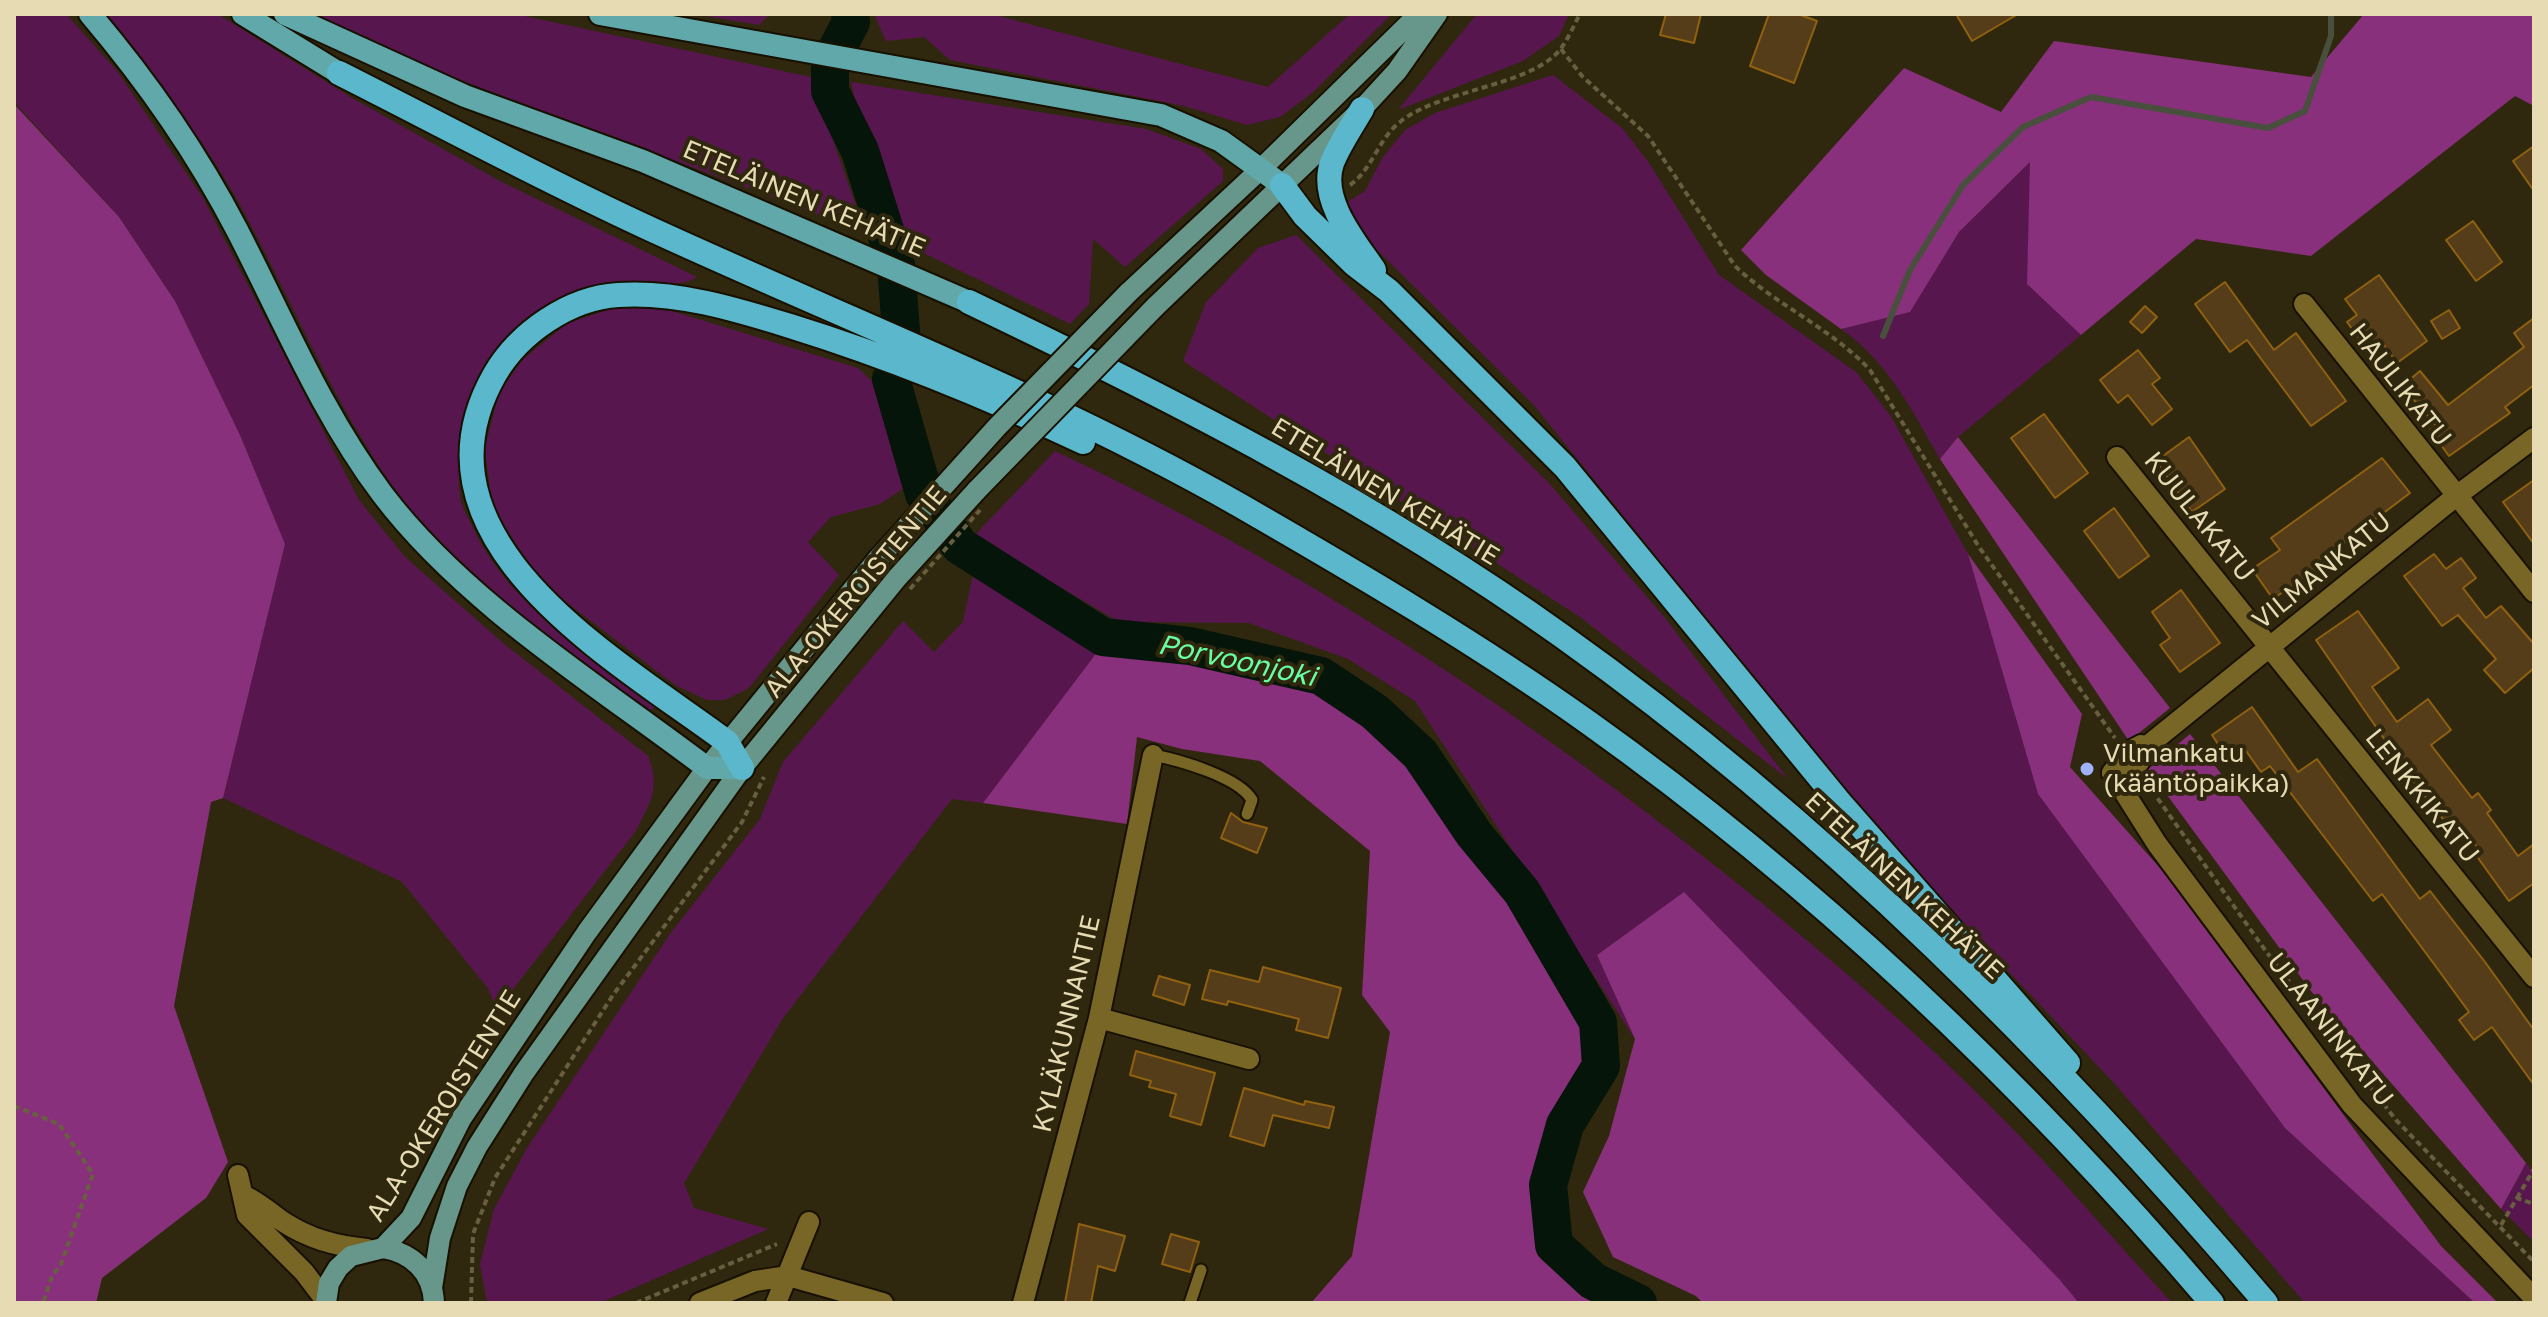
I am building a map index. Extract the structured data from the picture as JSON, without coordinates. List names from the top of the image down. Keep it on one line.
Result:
{"streets":{"highway":["ETELÄINEN KEHÄTIE"],"main road":["ALA-OKEROISTENTIE"],"street":["HAULIKATU","KUULAKATU","VILMANKATU","LENKKIKATU","KYLÄKUNNANTIE","ULAANINKATU"]},"crossings":[["HAULIKATU","VILMANKATU"],["KUULAKATU","VILMANKATU"],["KUULAKATU","LENKKIKATU"],["VILMANKATU","LENKKIKATU"],["VILMANKATU","ULAANINKATU"]],"water":["Porvoonjoki"],"places":["Vilmankatu (kääntöpaikka)"]}
